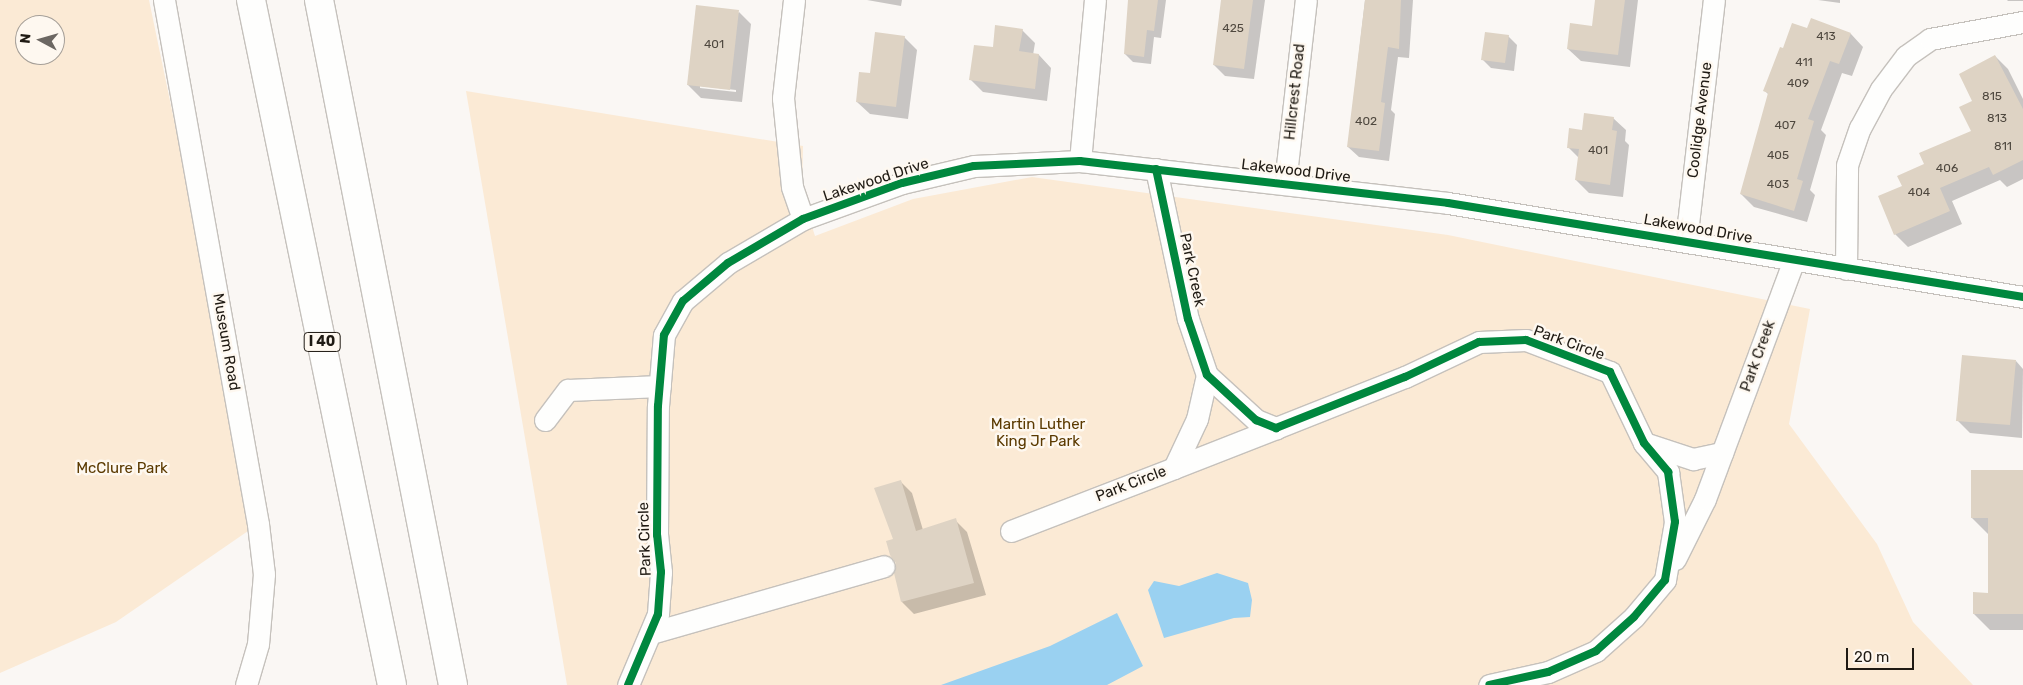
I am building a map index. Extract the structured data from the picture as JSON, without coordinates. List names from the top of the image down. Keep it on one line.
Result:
{"streets":{"highway":["I 40"],"street":["Hillcrest Road","Coolidge Avenue","Lakewood Drive","Park Creek","Museum Road","Park Circle"]},"crossings":[["Hillcrest Road","Lakewood Drive"],["Coolidge Avenue","Lakewood Drive"],["Lakewood Drive","Park Creek"],["Lakewood Drive","Park Circle"],["Park Creek","Park Circle"]],"parks":["Martin Luther King Jr Park","McClure Park"],"house_numbers":["425","413","401","411","409","815","813","402","407","811","401","405","406","403","404"],"scale_bar":"20 m","north":"left"}
